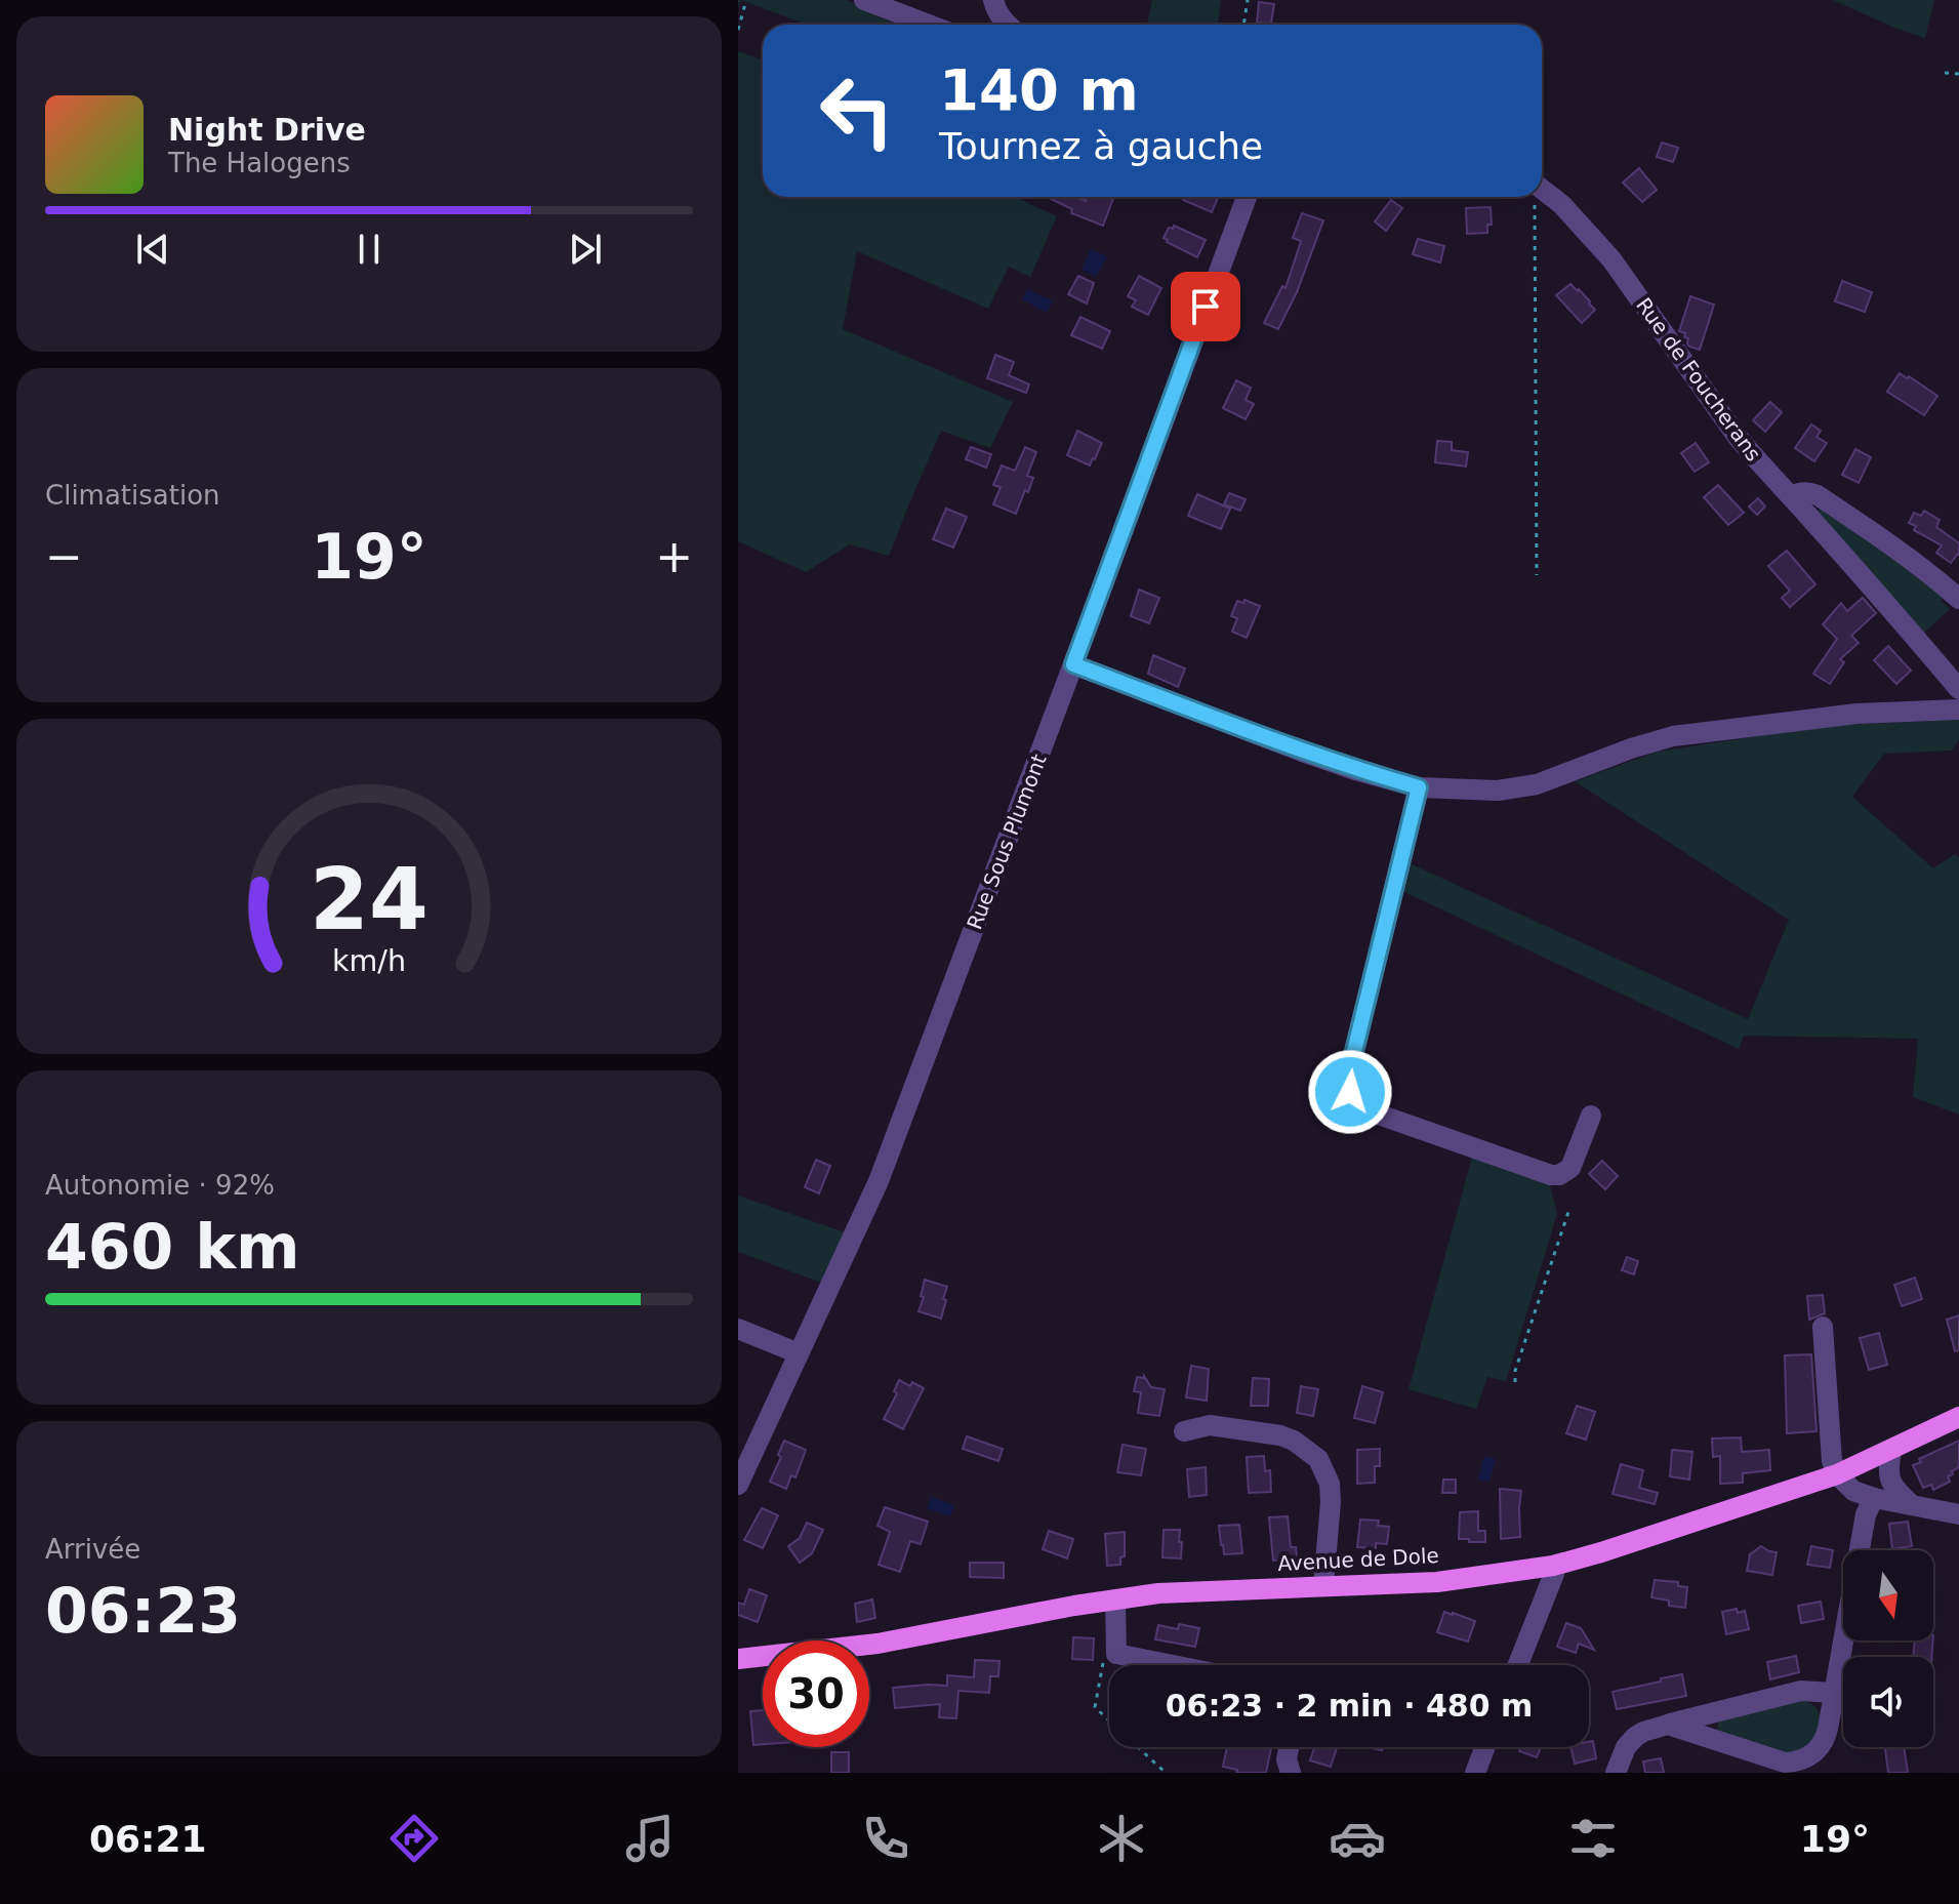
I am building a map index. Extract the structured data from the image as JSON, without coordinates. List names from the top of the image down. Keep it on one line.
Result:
{"streets":{"main road":["Avenue de Dole"],"street":["Rue de Foucherans","Rue Sous Plumont"]},"north":"bottom","page":{"turn":["140 m","Tournez à gauche"],"song":["Night Drive","The Halogens"],"tile":["Climatisation",["Autonomie · 92%","460 km"],["Arrivée","06:23"]],"heat":["−","19°","+"],"limit":"30","trip":"06:23 · 2 min · 480 m","tabs":["06:21","19°"],"gauge":["24","km/h"]}}
